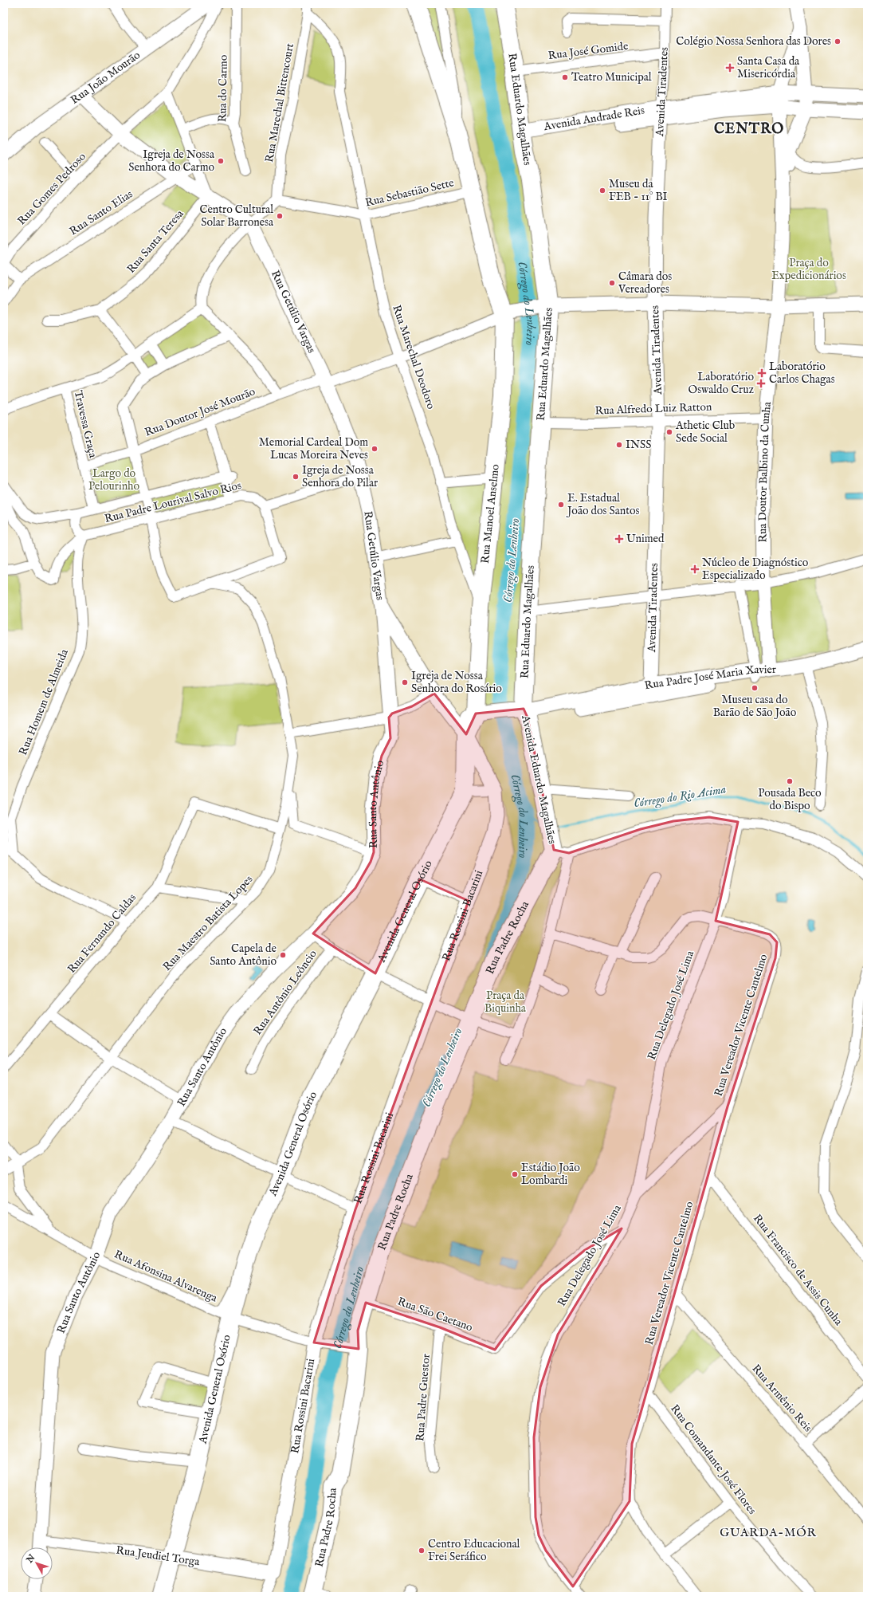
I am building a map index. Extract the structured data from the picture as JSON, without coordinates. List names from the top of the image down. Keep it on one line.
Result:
{"streets":{"highway":["Rua Eduardo Magalhães","Rua Manoel Anselmo","Avenida Eduardo Magalhães","Avenida General Osório","Rua Padre Rocha"],"street":["Rua José Gomide","Rua João Mourão","Rua do Carmo","Avenida Tiradentes","Rua Marechal Bittencourt","Avenida Andrade Reis","Rua Gomes Pedroso","Rua Sebastião Sette","Rua Santo Elias","Rua Santa Teresa","Rua Getúlio Vargas","Rua Marechal Deodoro","Rua Alfredo Luiz Ratton","Rua Doutor José Mourão","Travessa Graça","Rua Doutor Balbino da Cunha","Rua Padre Lourival Salvo Rios","Rua Padre José Maria Xavier","Rua Homem de Almeida","Rua Santo Antônio","Rua Rossini Bacarini","Rua Maestro Batista Lopes","Rua Fernando Caldas","Rua Antônio Leôncio","Rua Delegado José Lima","Rua Vereador Vicente Cantelmo","Rua Francisco de Assis Cunha","Rua Afonsina Alvarenga","Rua São Caetano","Rua Padre Guestor","Rua Armênio Reis","Rua Comandante José Flores","Rua Jeudiel Torga"]},"crossings":[["Rua José Gomide","Avenida Tiradentes"],["Rua José Gomide","Rua Eduardo Magalhães"],["Avenida Tiradentes","Avenida Andrade Reis"],["Avenida Tiradentes","Rua Alfredo Luiz Ratton"],["Avenida Tiradentes","Rua Padre José Maria Xavier"],["Rua Marechal Bittencourt","Rua Sebastião Sette"],["Rua Marechal Bittencourt","Rua Marechal Deodoro"],["Rua Eduardo Magalhães","Avenida Andrade Reis"],["Rua Eduardo Magalhães","Rua Alfredo Luiz Ratton"],["Rua Eduardo Magalhães","Rua Padre José Maria Xavier"],["Rua Eduardo Magalhães","Avenida Eduardo Magalhães"],["Rua Sebastião Sette","Rua Marechal Deodoro"],["Rua Getúlio Vargas","Rua Doutor José Mourão"],["Rua Getúlio Vargas","Rua Santo Antônio"],["Rua Getúlio Vargas","Rua Rossini Bacarini"],["Rua Marechal Deodoro","Rua Doutor José Mourão"],["Rua Marechal Deodoro","Rua Manoel Anselmo"],["Rua Alfredo Luiz Ratton","Rua Doutor Balbino da Cunha"],["Rua Doutor José Mourão","Travessa Graça"],["Rua Doutor José Mourão","Rua Manoel Anselmo"],["Travessa Graça","Rua Padre Lourival Salvo Rios"],["Rua Doutor Balbino da Cunha","Rua Padre José Maria Xavier"],["Rua Padre Lourival Salvo Rios","Rua Homem de Almeida"],["Rua Manoel Anselmo","Rua Padre José Maria Xavier"],["Rua Manoel Anselmo","Avenida General Osório"],["Rua Padre José Maria Xavier","Avenida Eduardo Magalhães"],["Rua Padre José Maria Xavier","Avenida General Osório"],["Rua Padre José Maria Xavier","Rua Rossini Bacarini"],["Avenida Eduardo Magalhães","Rua Padre Rocha"],["Rua Santo Antônio","Rua Rossini Bacarini"],["Rua Santo Antônio","Rua Afonsina Alvarenga"],["Avenida General Osório","Rua Rossini Bacarini"],["Avenida General Osório","Rua Afonsina Alvarenga"],["Avenida General Osório","Rua Jeudiel Torga"],["Rua Rossini Bacarini","Rua Afonsina Alvarenga"],["Rua Rossini Bacarini","Rua Jeudiel Torga"],["Rua Maestro Batista Lopes","Rua Fernando Caldas"],["Rua Maestro Batista Lopes","Rua Afonsina Alvarenga"],["Rua Padre Rocha","Rua Afonsina Alvarenga"],["Rua Padre Rocha","Rua São Caetano"],["Rua Delegado José Lima","Rua Vereador Vicente Cantelmo"],["Rua Delegado José Lima","Rua São Caetano"],["Rua Vereador Vicente Cantelmo","Rua Francisco de Assis Cunha"],["Rua Vereador Vicente Cantelmo","Rua Armênio Reis"],["Rua Vereador Vicente Cantelmo","Rua Comandante José Flores"],["Rua São Caetano","Rua Padre Guestor"]],"districts":["CENTRO","GUARDA-MÓR"],"water":["Córrego do Lenheiro","Córrego do Rio Acima"],"parks":["Praça do Expedicionários","Largo do Pelourinho","Praça da Biquinha"],"places":{"other":["Colégio Nossa Senhora das Dores","Teatro Municipal","Igreja de Nossa Senhora do Carmo","Museu da FEB - 11° BI","Centro Cultural Solar Barronesa","Câmara dos Vereadores","Athetic Club Sede Social","INSS","Memorial Cardeal Dom Lucas Moreira Neves","Igreja de Nossa Senhora do Pilar","E. Estadual João dos Santos","Igreja de Nossa Senhora do Rosário","Museu casa do Barão de São João","Pousada Beco do Bispo","Capela de Santo Antônio","Estádio João Lombardi","Centro Educacional Frei Seráfico"],"health":["Santa Casa da Misericórdia","Laboratório Carlos Chagas","Laboratório Oswaldo Cruz","Unimed","Núcleo de Diagnóstico Especializado"]},"north":"top left"}
